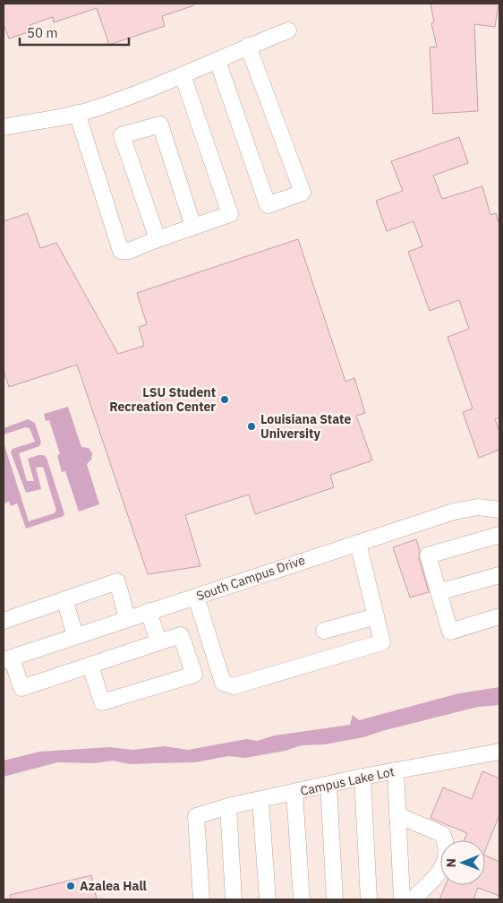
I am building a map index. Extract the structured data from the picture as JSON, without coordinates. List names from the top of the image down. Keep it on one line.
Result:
{"streets":{"street":["South Campus Drive","Campus Lake Lot"]},"places":["LSU Student Recreation Center","Louisiana State University","Azalea Hall"],"scale_bar":"50 m","north":"left"}
